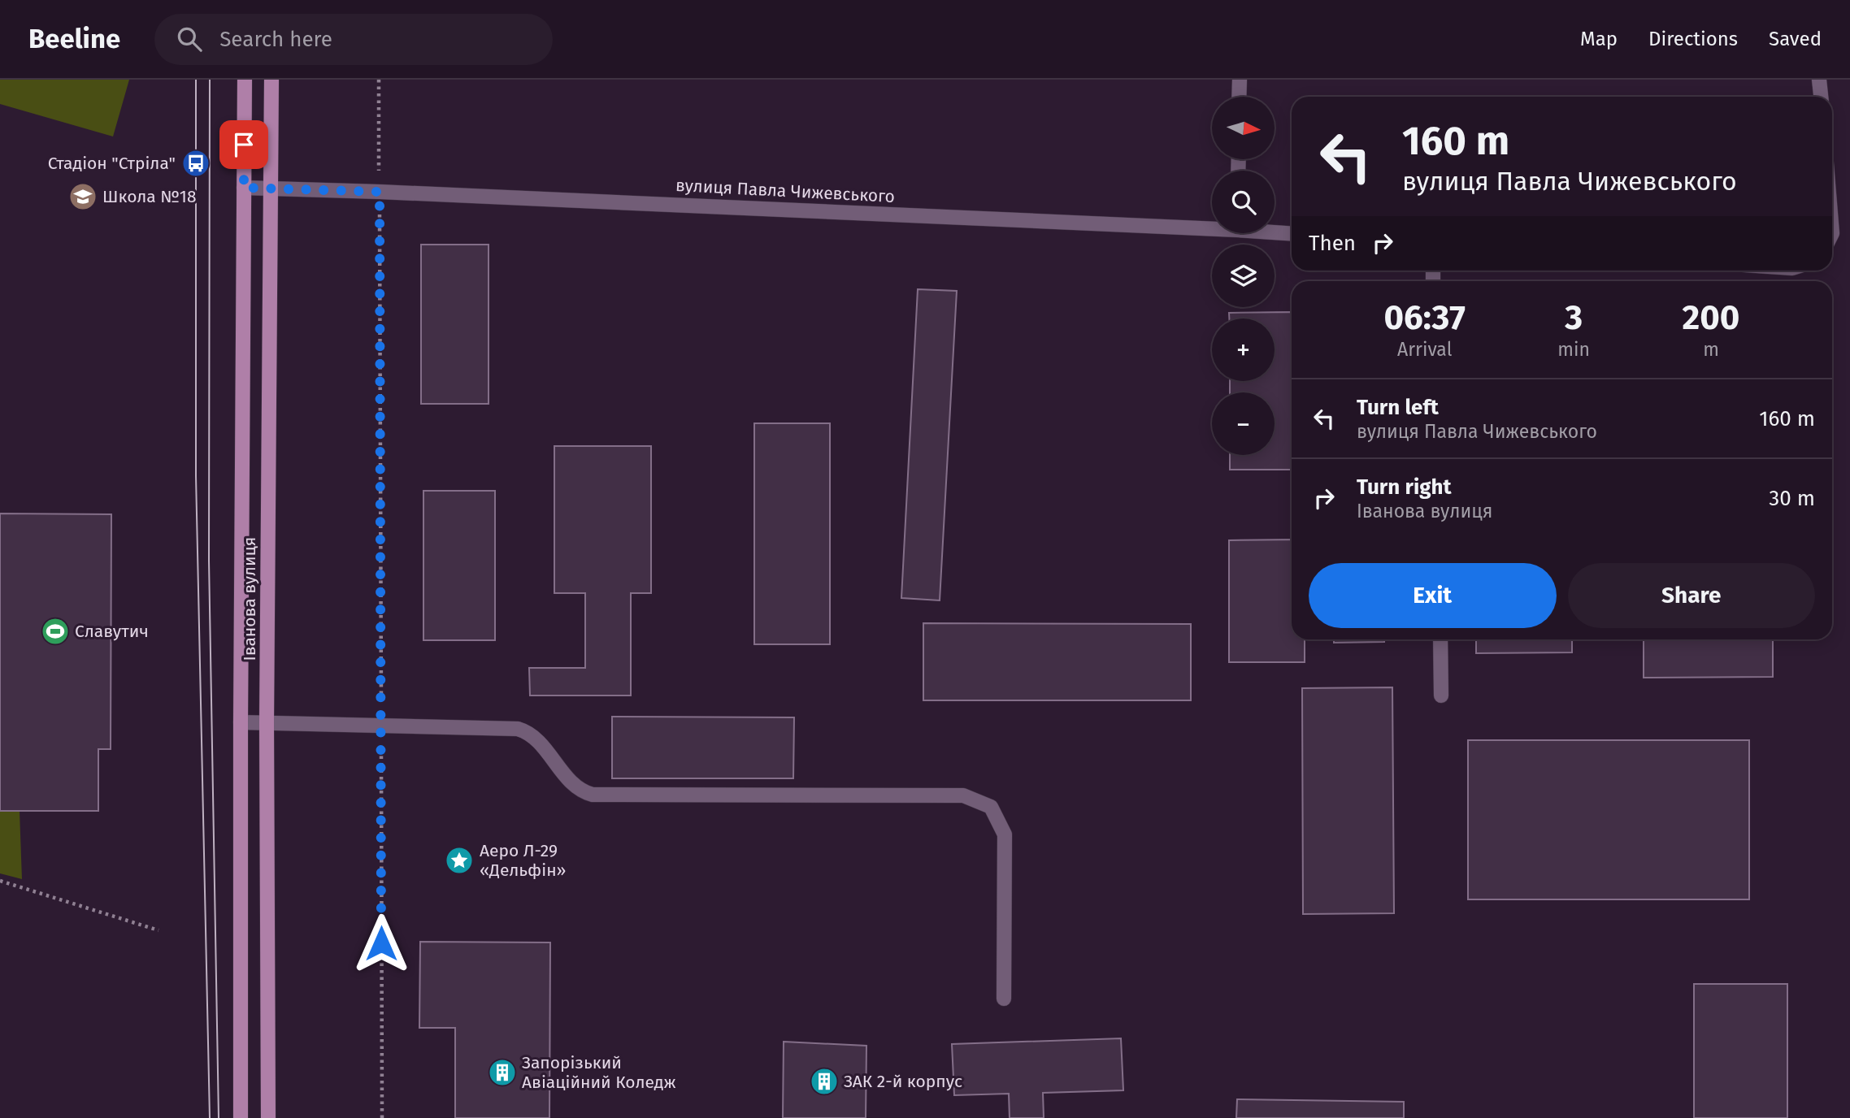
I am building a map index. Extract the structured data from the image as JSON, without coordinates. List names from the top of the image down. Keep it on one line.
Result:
{"streets":{"main road":["Іванова вулиця"],"street":["вулиця Павла Чижевського"]},"crossings":[["вулиця Павла Чижевського","Іванова вулиця"]],"places":{"bus stop":["Стадіон \"Стріла\""],"school or university":["Школа №18"],"sports":["Славутич"],"place":["Аеро Л-29 «Дельфін»"],"building":["Запорізький Авіаційний Коледж","ЗАК 2-й корпус"]},"north":"right","page":{"header":"Beeline","search":"Search here","nav":["Map","Directions","Saved"],"map_buttons":["+","−"],"turn":["160 m","вулиця Павла Чижевського"],"then":"Then","eta":["06:37","Arrival","3","min","200","m"],"list":[{"name":"Turn left","note":"вулиця Павла Чижевського","value":"160 m"},{"name":"Turn right","note":"Іванова вулиця","value":"30 m"}],"buttons":["Exit","Share"]}}
